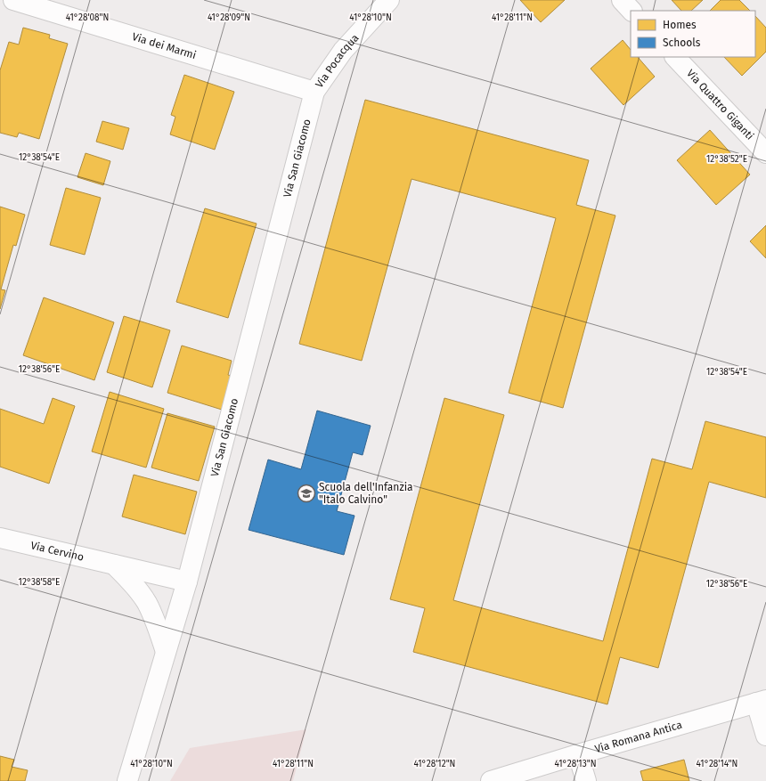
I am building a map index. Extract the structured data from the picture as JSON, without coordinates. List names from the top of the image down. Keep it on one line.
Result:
{"streets":{"street":["Via dei Marmi","Via Pocacqua","Via Quattro Giganti","Via San Giacomo","Via Cervino","Via Romana Antica"]},"crossings":[["Via dei Marmi","Via Pocacqua"],["Via dei Marmi","Via San Giacomo"],["Via Pocacqua","Via San Giacomo"],["Via San Giacomo","Via Cervino"]],"places":{"school or university":["Scuola dell'Infanzia \"Italo Calvino\""]},"legend":["Homes","Schools"],"coordinates":["41°28'08\"N","41°28'09\"N","41°28'10\"N","41°28'11\"N","12°38'54\"E","12°38'52\"E","12°38'56\"E","12°38'58\"E","41°28'12\"N","41°28'13\"N","41°28'14\"N"]}
